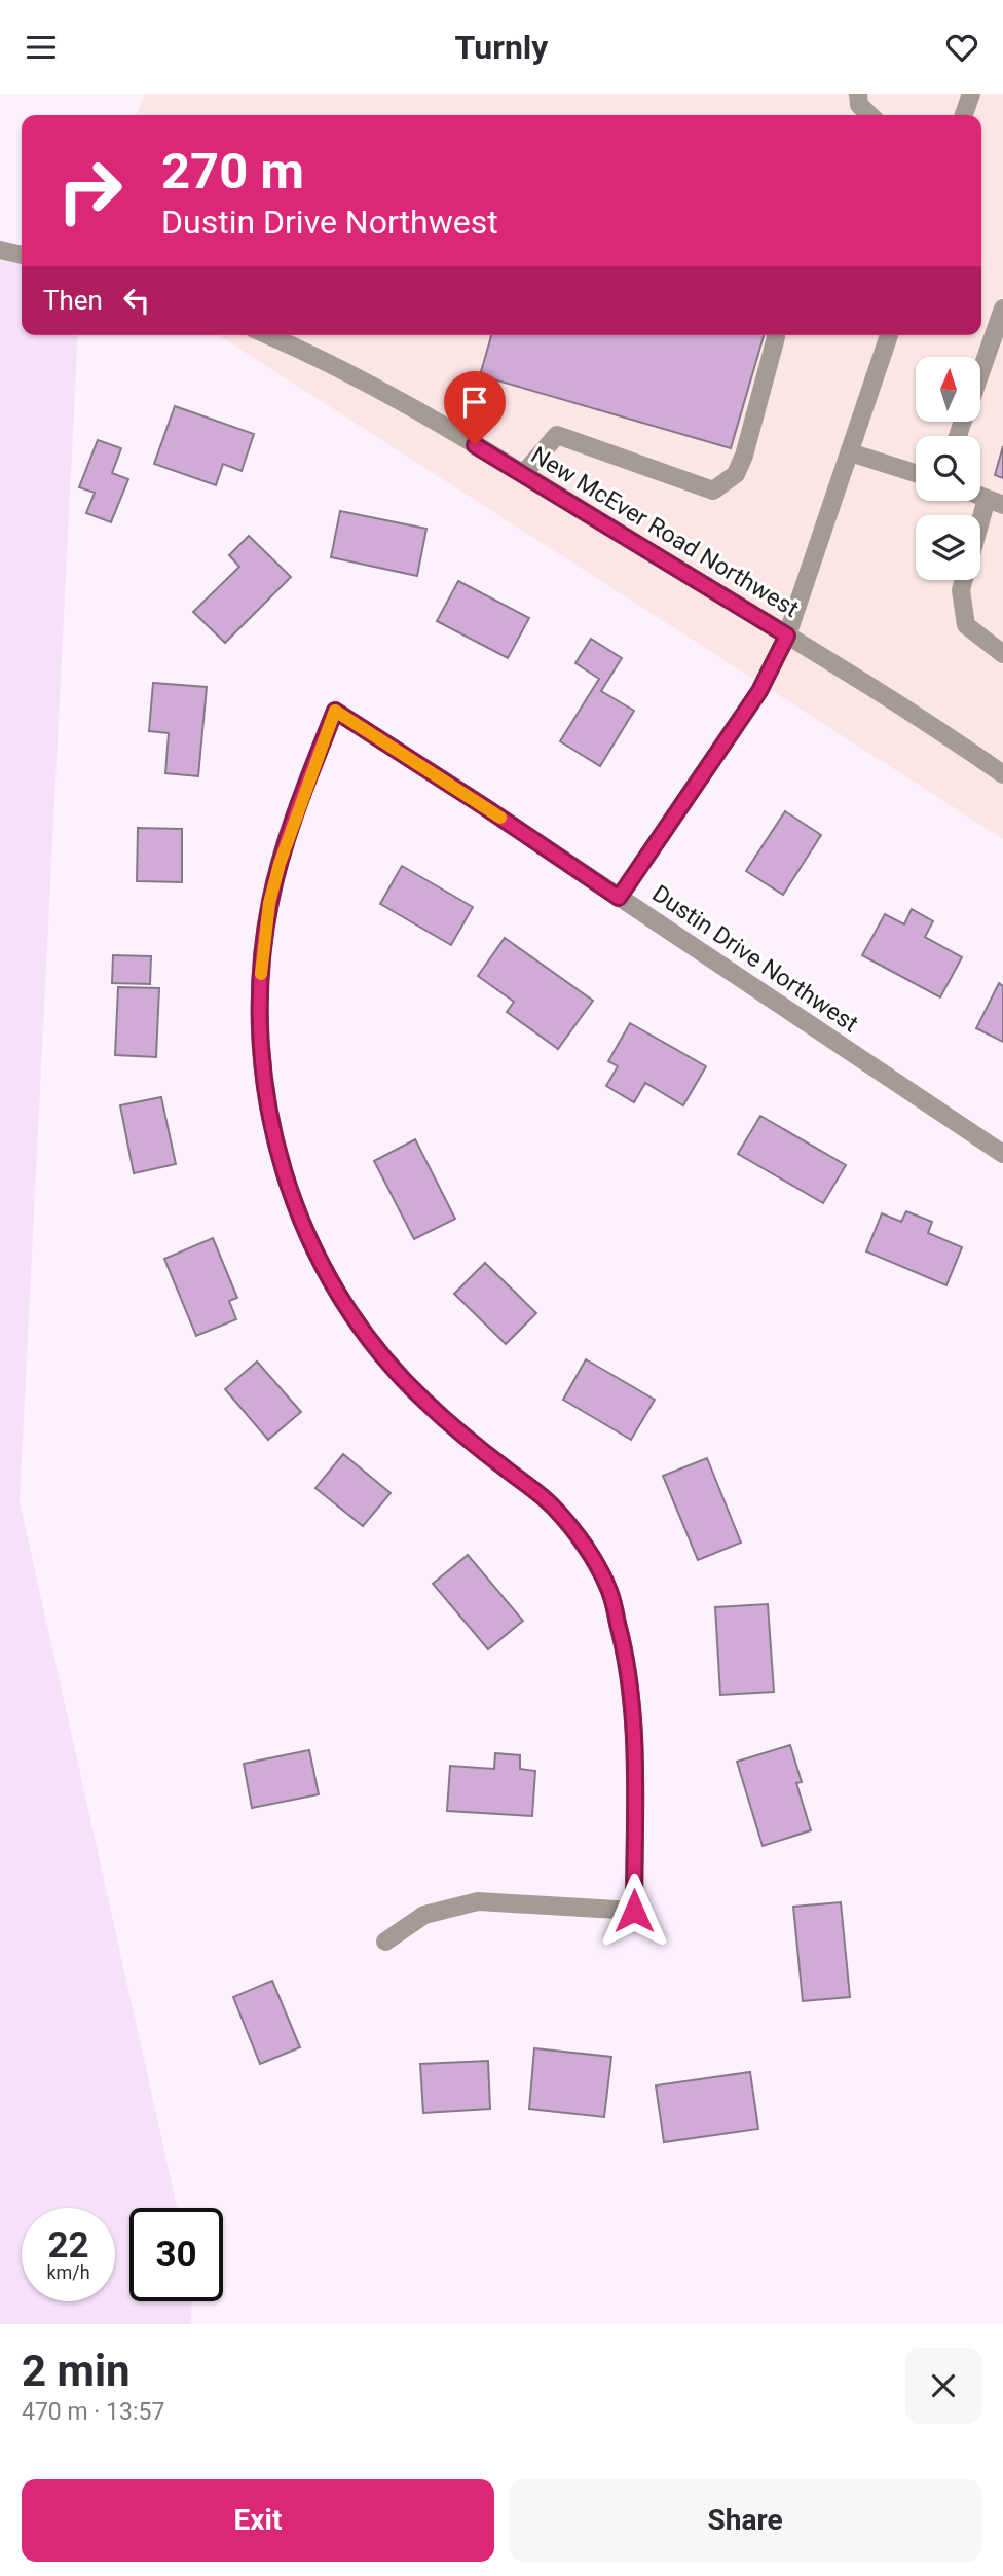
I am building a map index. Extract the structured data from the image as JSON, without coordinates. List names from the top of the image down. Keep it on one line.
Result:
{"streets":{"street":["New McEver Road Northwest","Dustin Drive Northwest"]},"north":"top","page":{"header":"Turnly","turn":["270 m","Dustin Drive Northwest"],"then":"Then","speed":"22 km/h","limit":"30","heading":["2 min","470 m · 13:57"],"buttons":["Exit","Share"]}}
